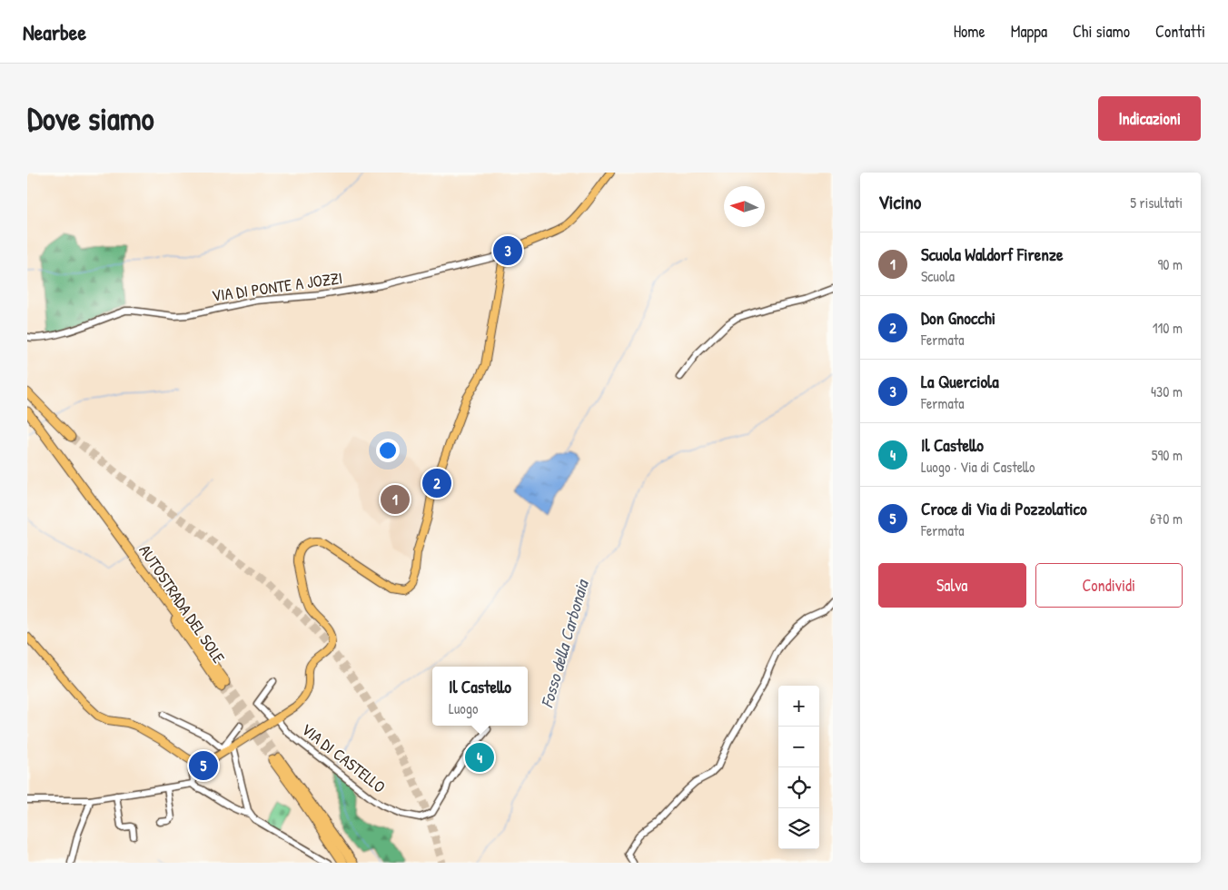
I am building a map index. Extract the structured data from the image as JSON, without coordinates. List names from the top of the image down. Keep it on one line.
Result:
{"streets":{"highway":["AUTOSTRADA DEL SOLE"],"street":["VIA DI PONTE A JOZZI","VIA DI CASTELLO"]},"water":["Fosso della Carbonaia"],"north":"left","page":{"header":"Nearbee","nav":["Home","Mappa","Chi siamo","Contatti"],"buttons":["Indicazioni",["Salva","Condividi"]],"title":"Dove siamo","heading":["Vicino","5 risultati"],"list":[{"mark":"1","name":"Scuola Waldorf Firenze","note":"Scuola","value":"90 m"},{"mark":"2","name":"Don Gnocchi","note":"Fermata","value":"110 m"},{"mark":"3","name":"La Querciola","note":"Fermata","value":"430 m"},{"mark":"4","name":"Il Castello","note":"Luogo · Via di Castello","value":"590 m"},{"mark":"5","name":"Croce di Via di Pozzolatico","note":"Fermata","value":"670 m"}],"pins":["3","2","1","4","5"],"popup":["Il Castello","Luogo"],"map_buttons":["+","−"]}}
